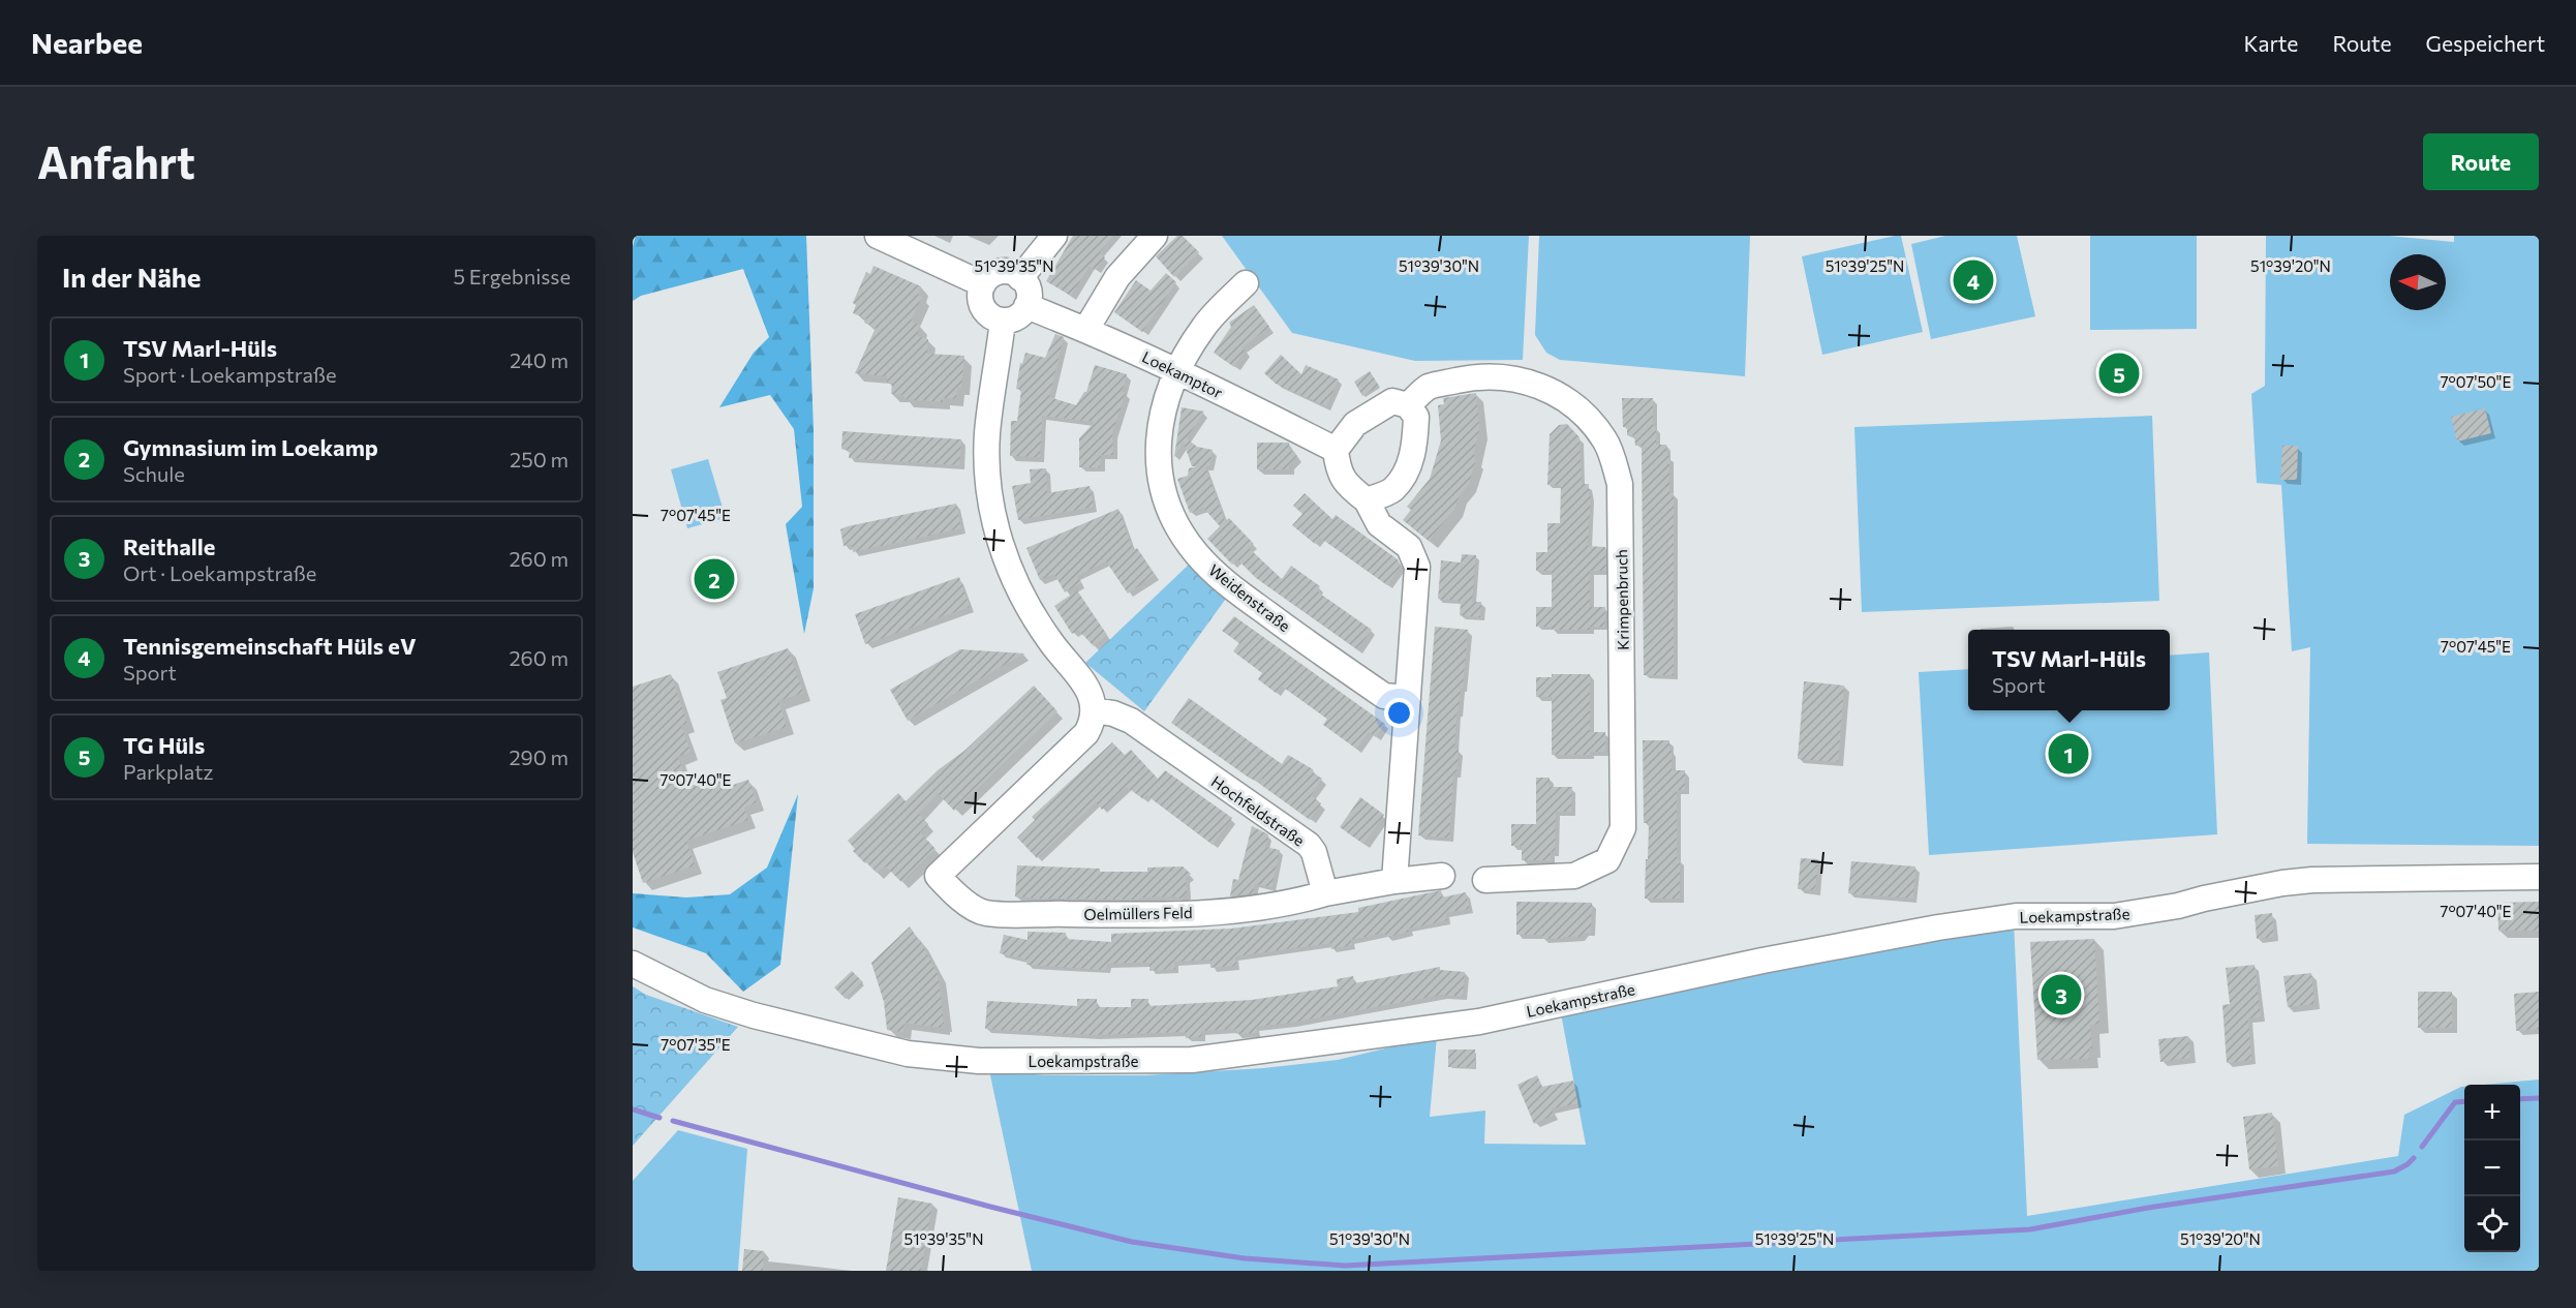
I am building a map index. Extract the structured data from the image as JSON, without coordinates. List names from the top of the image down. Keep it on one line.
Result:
{"streets":{"street":["Loekamptor","Weidenstraße","Krimpenbruch","Hochfeldstraße","Oelmüllers Feld","Loekampstraße"]},"crossings":[["Loekamptor","Weidenstraße"],["Loekamptor","Krimpenbruch"],["Hochfeldstraße","Oelmüllers Feld"]],"north":"left","page":{"header":"Nearbee","nav":["Karte","Route","Gespeichert"],"buttons":"Route","title":"Anfahrt","heading":["In der Nähe","5 Ergebnisse"],"pins":["4","5","2","1","3"],"list":[{"mark":"1","name":"TSV Marl-Hüls","note":"Sport · Loekampstraße","value":"240 m"},{"mark":"2","name":"Gymnasium im Loekamp","note":"Schule","value":"250 m"},{"mark":"3","name":"Reithalle","note":"Ort · Loekampstraße","value":"260 m"},{"mark":"4","name":"Tennisgemeinschaft Hüls eV","note":"Sport","value":"260 m"},{"mark":"5","name":"TG Hüls","note":"Parkplatz","value":"290 m"}],"popup":["TSV Marl-Hüls","Sport"],"map_buttons":["+","−"]},"coordinates":["51°39'35\"N","51°39'30\"N","51°39'25\"N","51°39'20\"N","7°07'50\"E","7°07'45\"E","7°07'40\"E","7°07'35\"E"]}
